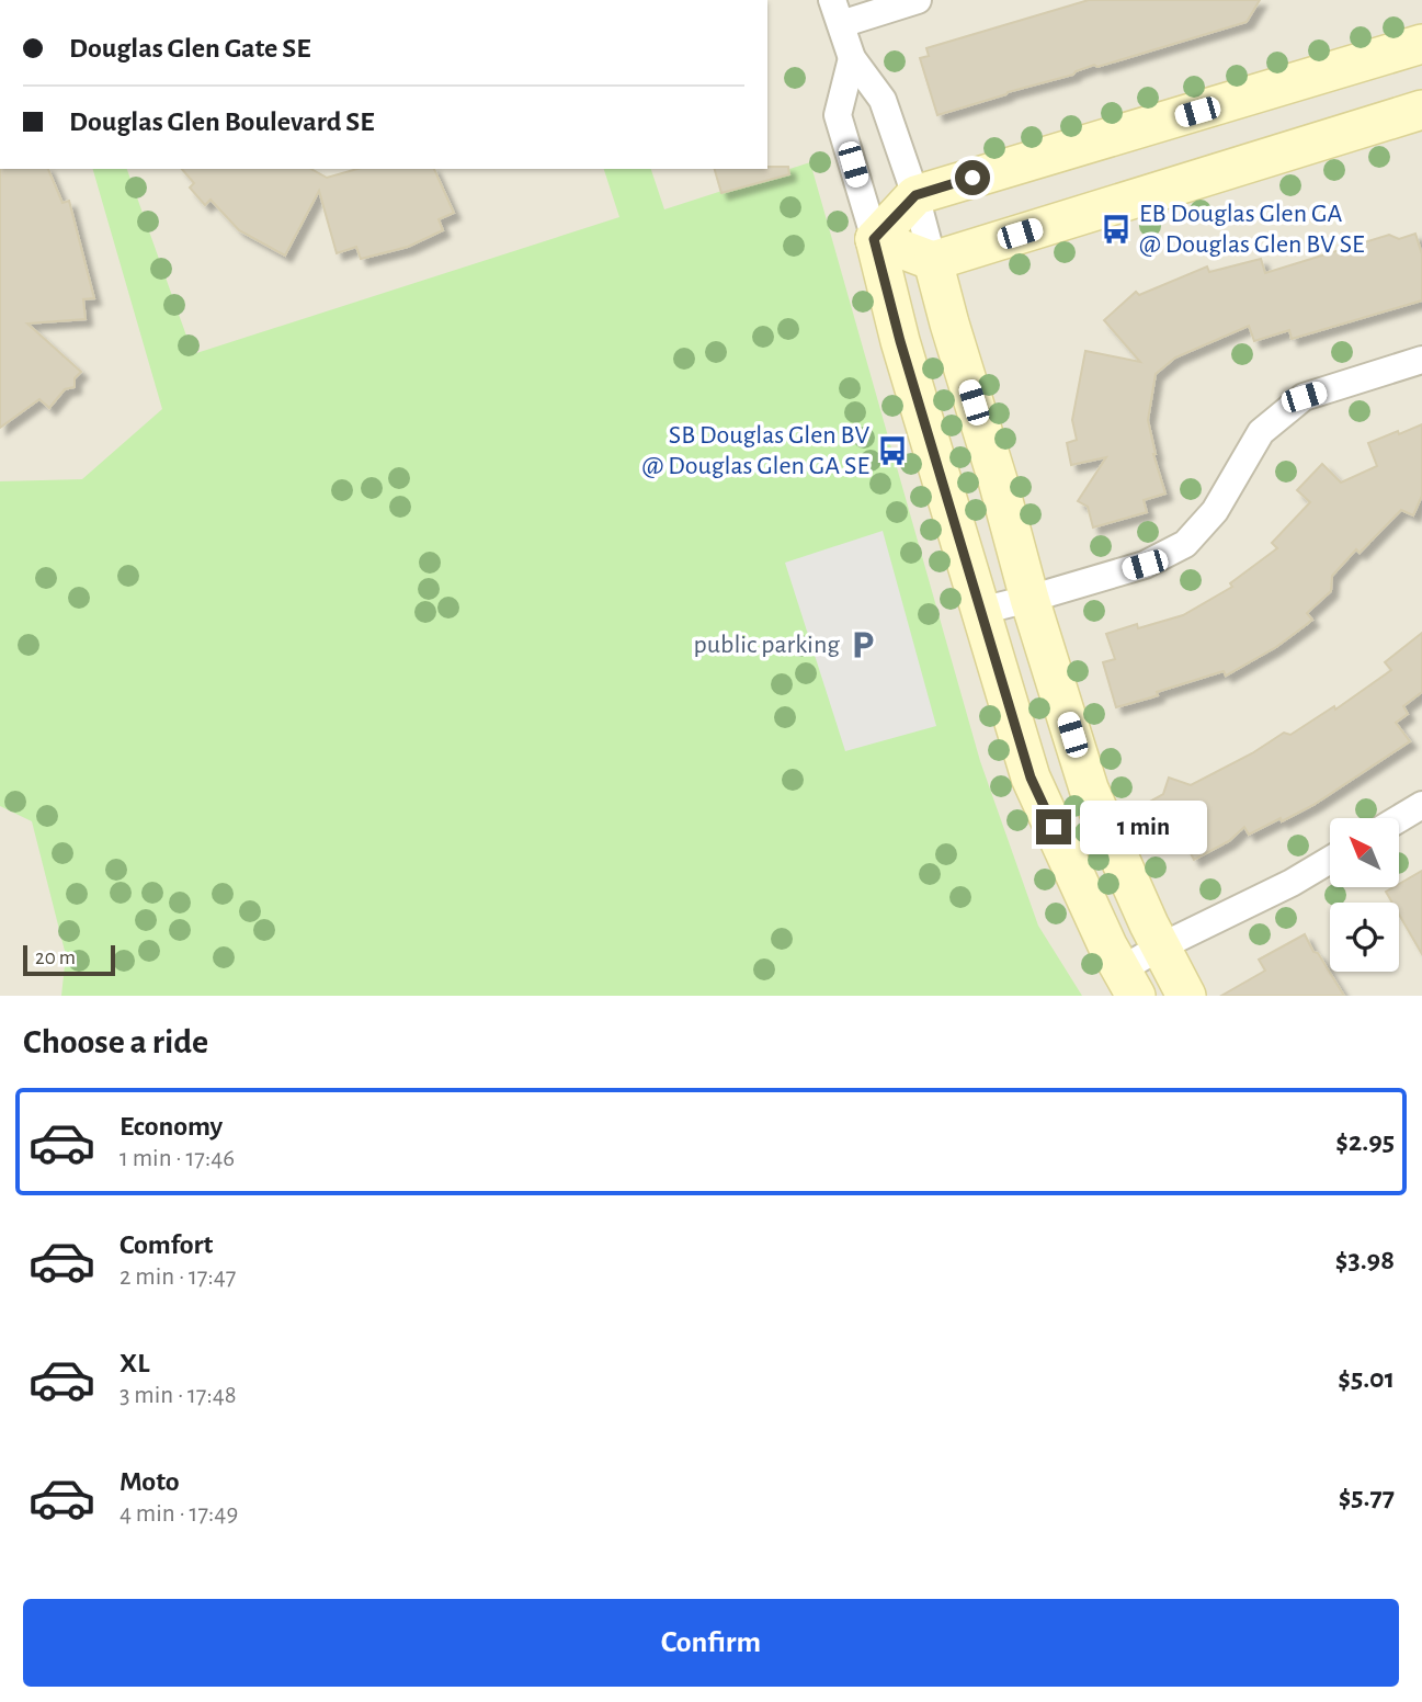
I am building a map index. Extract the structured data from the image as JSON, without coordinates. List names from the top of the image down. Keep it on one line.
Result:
{"places":{"bus stop":["EB Douglas Glen GA @ Douglas Glen BV SE","SB Douglas Glen BV @ Douglas Glen GA SE"],"parking":["public parking"]},"scale_bar":"20 m","north":"top left","page":{"banner":["Douglas Glen Gate SE","Douglas Glen Boulevard SE"],"bubble":"1 min","scale":"20 m","heading":"Choose a ride","list":[{"name":"Economy","note":"1 min · 17:46","value":"$2.95"},{"name":"Comfort","note":"2 min · 17:47","value":"$3.98"},{"name":"XL","note":"3 min · 17:48","value":"$5.01"},{"name":"Moto","note":"4 min · 17:49","value":"$5.77"}],"buttons":"Confirm"}}
